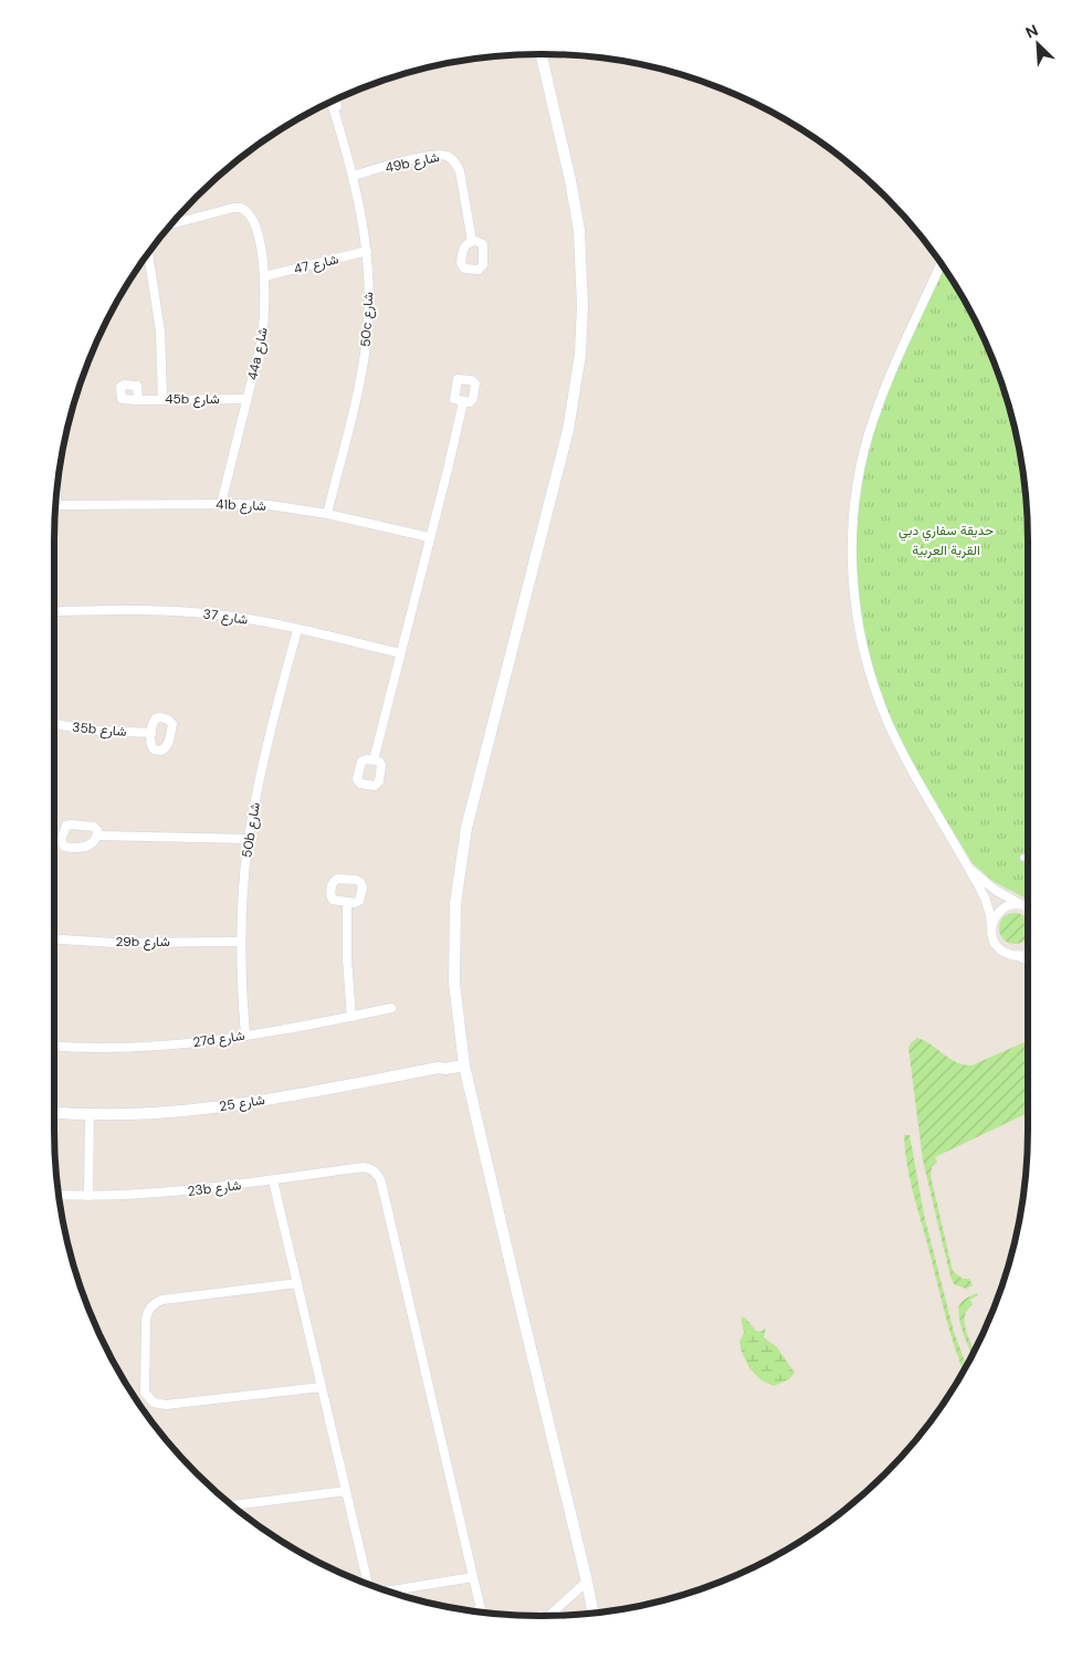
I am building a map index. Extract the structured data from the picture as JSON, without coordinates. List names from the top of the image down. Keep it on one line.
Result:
{"streets":{"street":["49b شارع","شارع 47","50c شارع","44a شارع","45b شارع","41b شارع","شارع 37","35b شارع","50b شارع","29b شارع","27d شارع","شارع 25","23b شارع"]},"crossings":[["49b شارع","50c شارع"],["شارع 47","50c شارع"],["شارع 47","44a شارع"],["50c شارع","41b شارع"],["44a شارع","45b شارع"],["44a شارع","41b شارع"],["شارع 37","50b شارع"],["50b شارع","29b شارع"],["50b شارع","27d شارع"]],"parks":["حديقة سفاري دبي","القرية العربية"],"north":"top left"}
